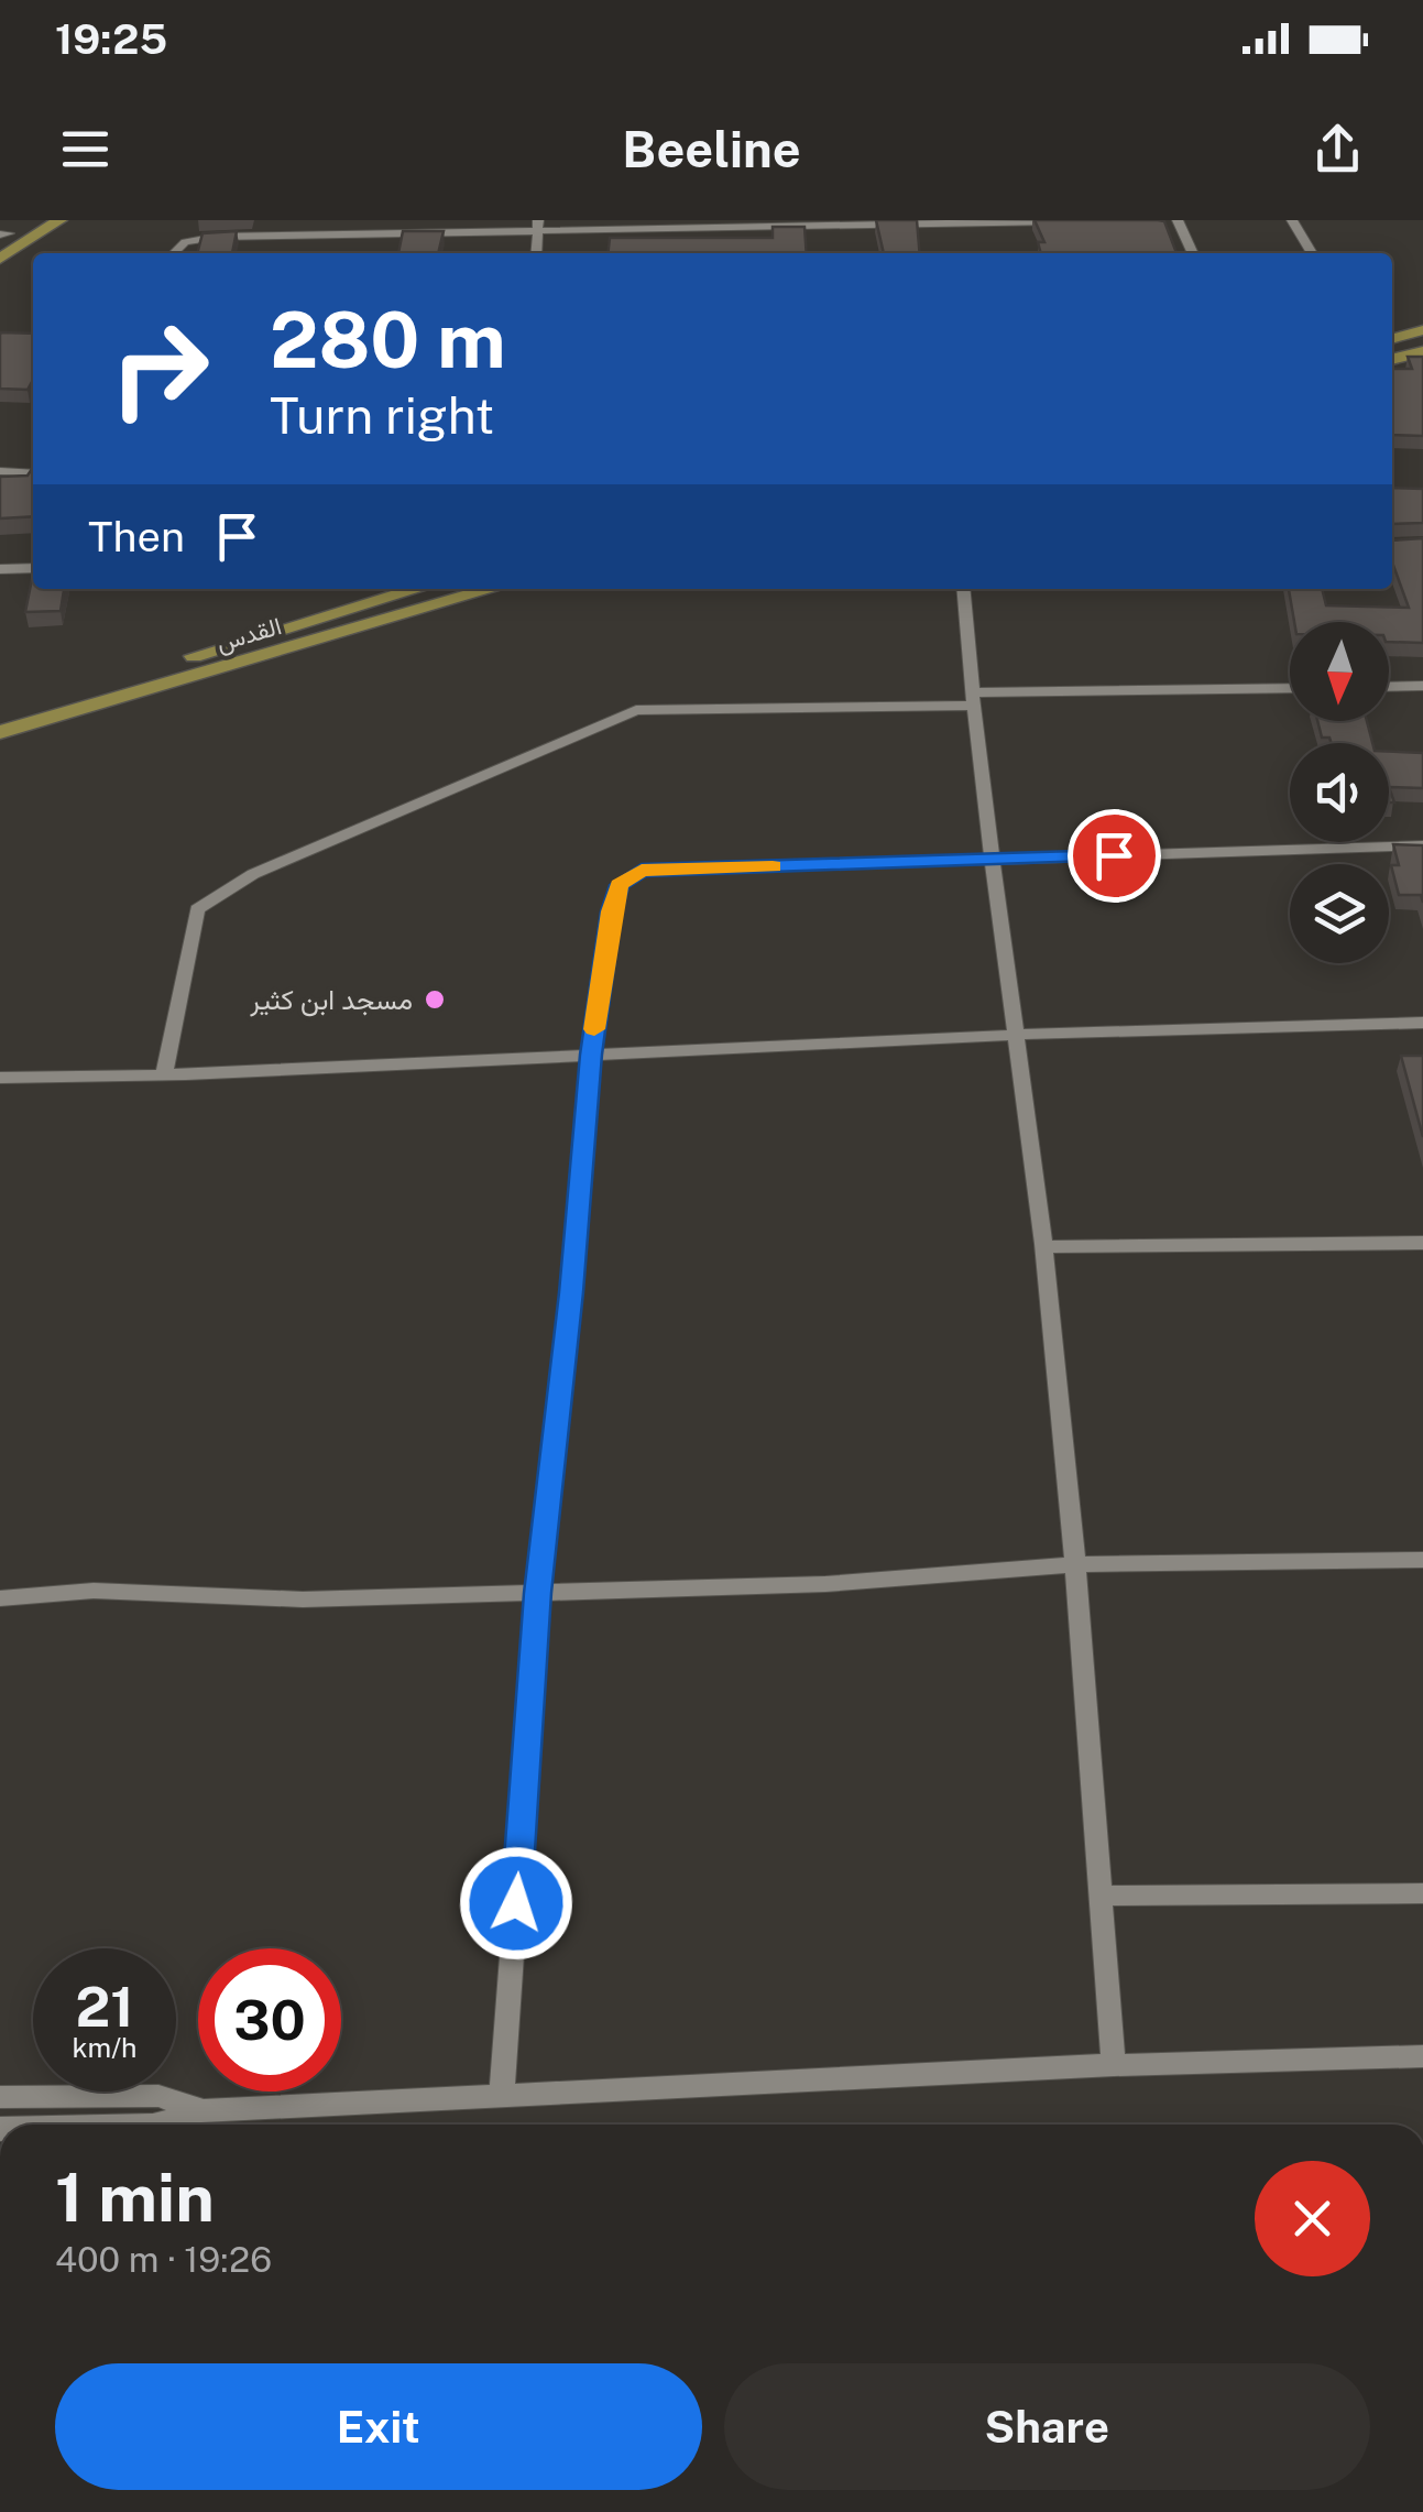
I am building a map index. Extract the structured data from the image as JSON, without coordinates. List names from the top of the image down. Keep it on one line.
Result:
{"streets":{"main road":["القدس"]},"places":["مسجد ابن كثير"],"north":"bottom","page":{"status":"19:25","header":"Beeline","turn":["280 m","Turn right"],"then":"Then","speed":"21 km/h","limit":"30","heading":["1 min","400 m · 19:26"],"buttons":["Exit","Share"]}}
